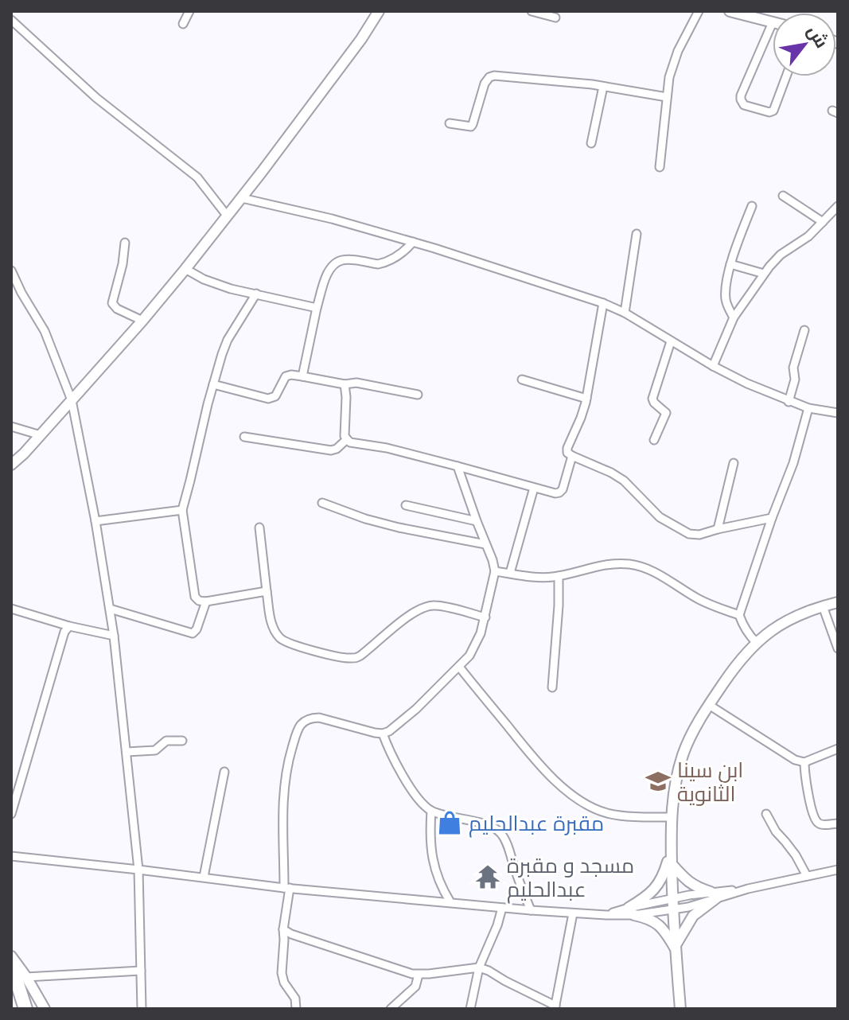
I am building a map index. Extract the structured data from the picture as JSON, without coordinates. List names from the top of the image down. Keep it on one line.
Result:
{"places":{"school or university":["ابن سينا الثانوية"],"shop":["مقبرة عبدالحليم"],"temple":["مسجد و مقبرة عبدالحليم"]},"north":"top right"}
